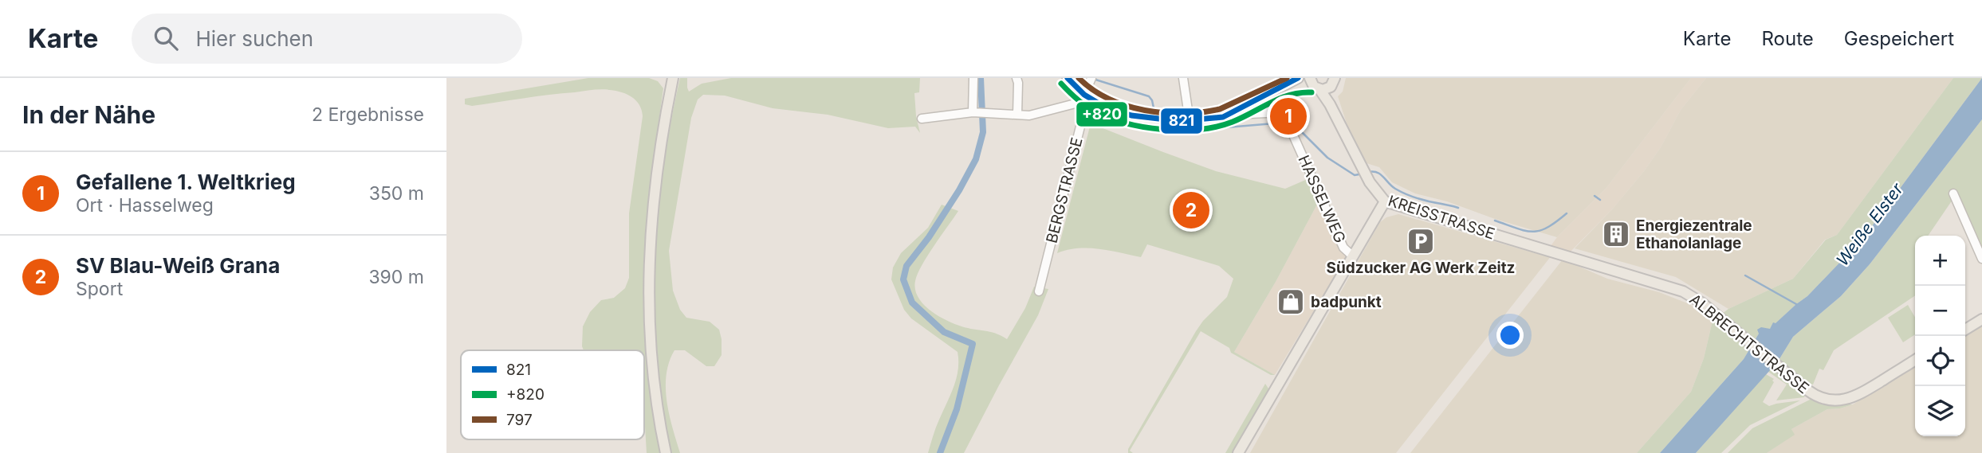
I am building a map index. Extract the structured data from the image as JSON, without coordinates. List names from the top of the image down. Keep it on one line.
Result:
{"streets":{"main road":["HASSELWEG","KREISSTRASSE","ALBRECHTSTRASSE"],"street":["BERGSTRASSE"]},"crossings":[["HASSELWEG","KREISSTRASSE"],["KREISSTRASSE","ALBRECHTSTRASSE"]],"water":["Weiße Elster"],"places":{"building":["Energiezentrale Ethanolanlage"],"parking":["Südzucker AG Werk Zeitz"],"shop":["badpunkt"]},"lines":["transit line 821","transit line 797","transit line +820"],"legend":["821","+820","797"],"page":{"header":"Karte","search":"Hier suchen","nav":["Karte","Route","Gespeichert"],"heading":["In der Nähe","2 Ergebnisse"],"pins":["1","2"],"list":[{"mark":"1","name":"Gefallene 1. Weltkrieg","note":"Ort · Hasselweg","value":"350 m"},{"mark":"2","name":"SV Blau-Weiß Grana","note":"Sport","value":"390 m"}],"map_buttons":["+","−"]}}
